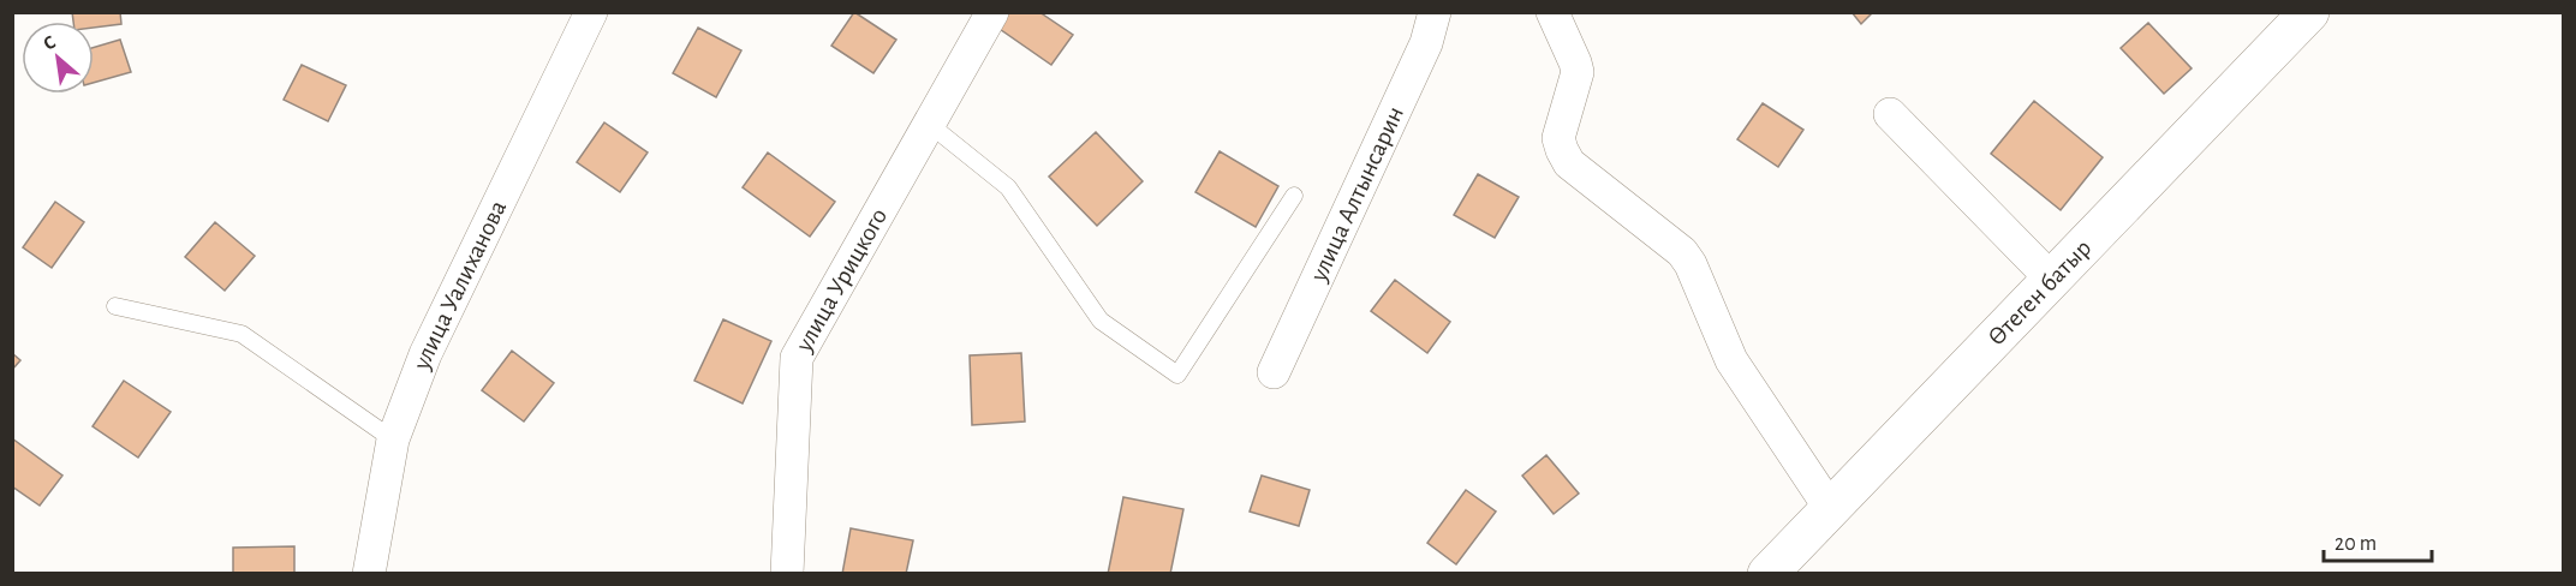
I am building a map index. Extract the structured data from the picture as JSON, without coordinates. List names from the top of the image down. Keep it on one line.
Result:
{"streets":{"street":["улица Алтынсарин","улица Урицкого","улица Уалиханова","Өтеген батыр"]},"scale_bar":"20 m","north":"top left"}
